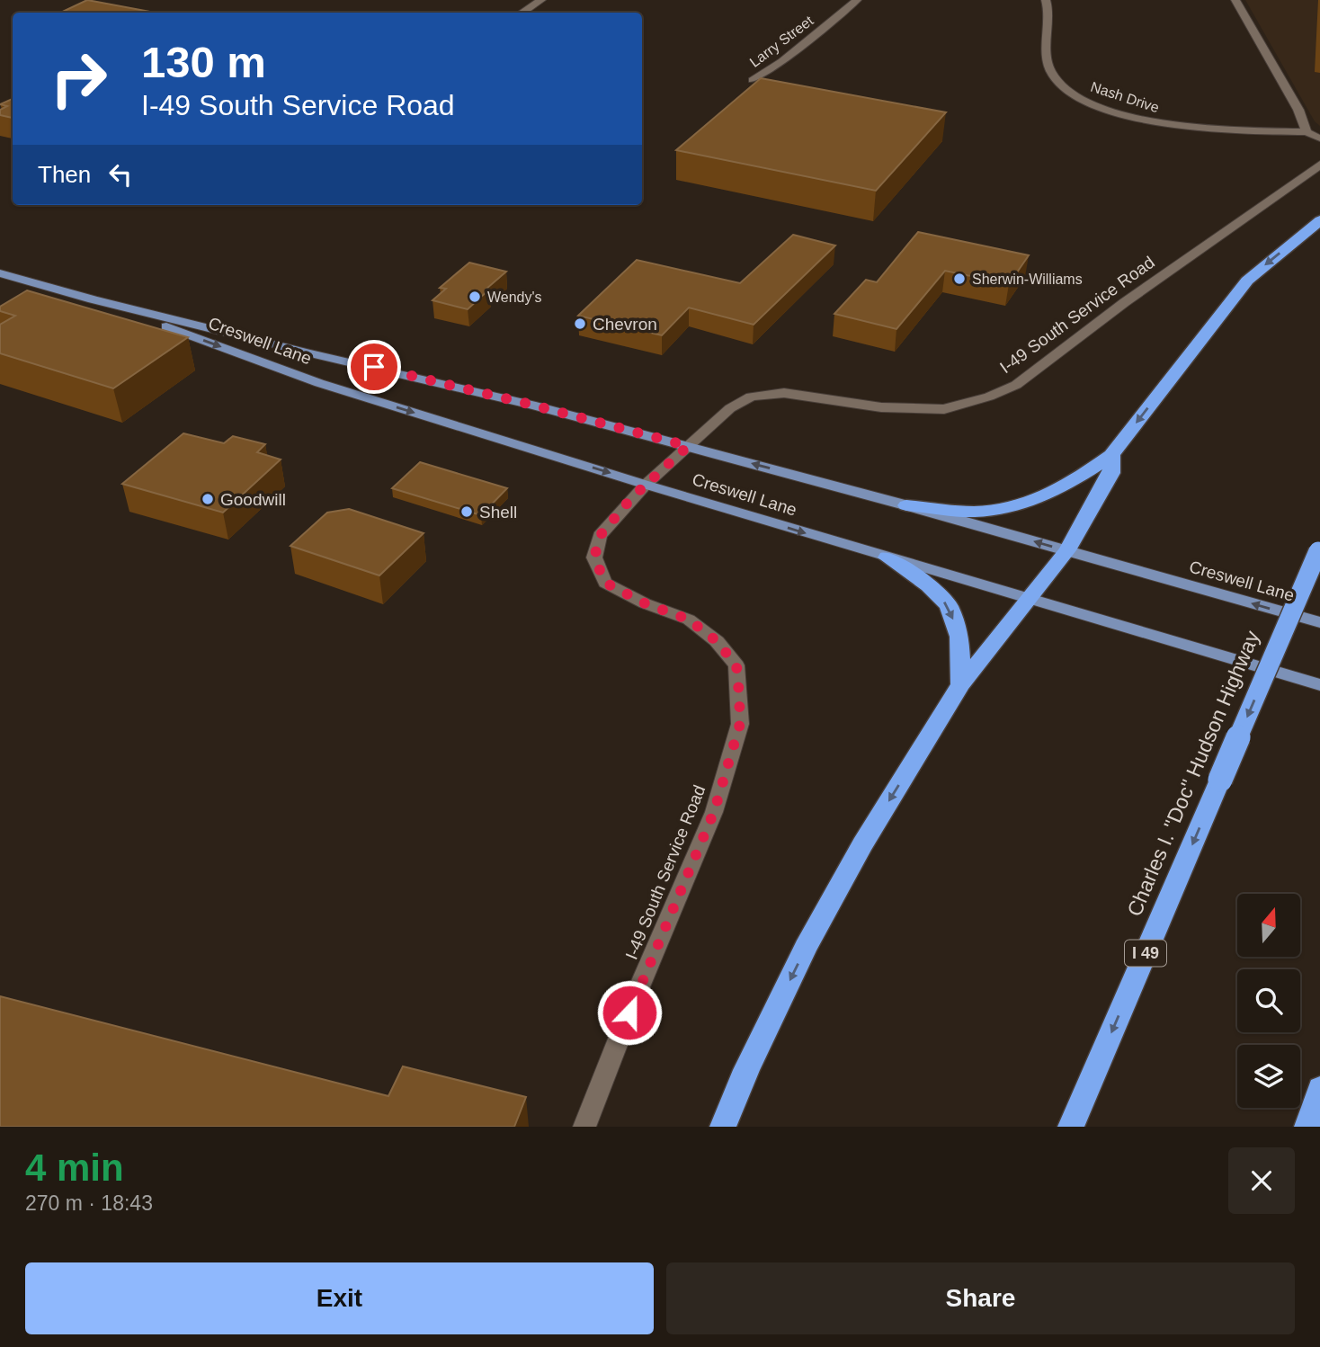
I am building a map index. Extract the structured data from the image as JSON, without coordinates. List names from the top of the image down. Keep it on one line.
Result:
{"streets":{"highway":["Charles I. \"Doc\" Hudson Highway","I 49"],"main road":["Creswell Lane"],"street":["Larry Street","Nash Drive","I-49 South Service Road"]},"crossings":[["I-49 South Service Road","Creswell Lane"]],"one_way":["Charles I. \"Doc\" Hudson Highway"],"places":["Sherwin-Williams","Wendy's","Chevron","Goodwill","Shell"],"north":"top","page":{"turn":["130 m","I-49 South Service Road"],"then":"Then","heading":["4 min","270 m · 18:43"],"buttons":["Exit","Share"]}}
